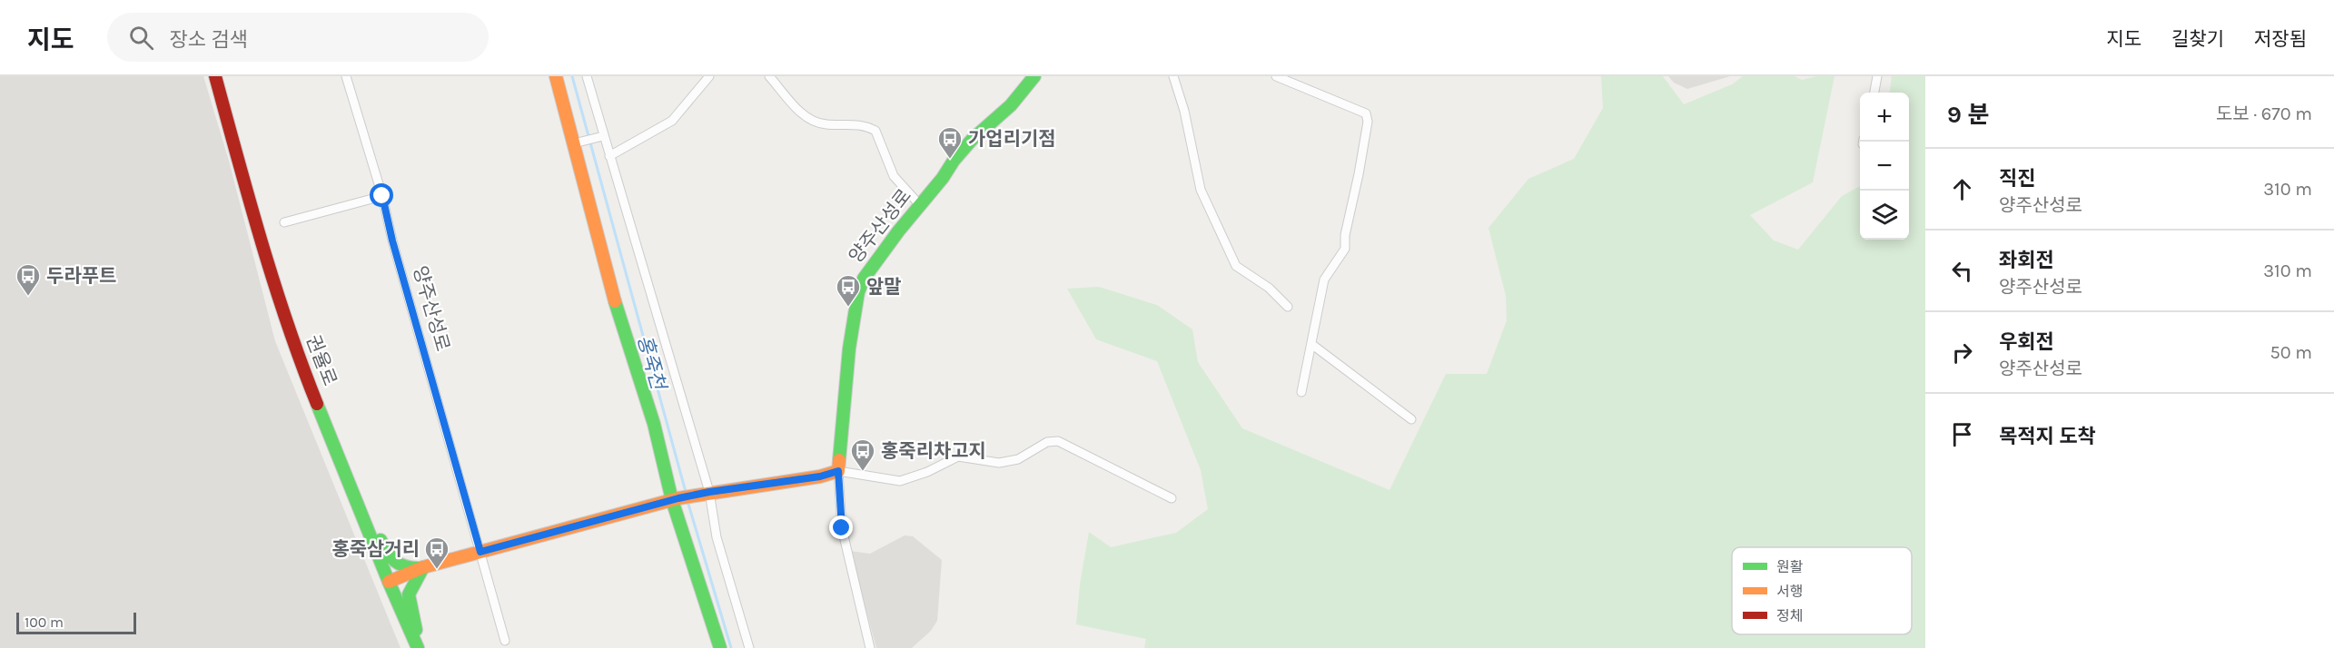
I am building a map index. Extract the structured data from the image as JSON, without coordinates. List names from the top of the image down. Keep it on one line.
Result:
{"streets":{"street":["양주산성로","권율로"]},"water":["홍죽천"],"places":{"bus stop":["가업리기점","두라푸트","앞말","홍죽리차고지","홍죽삼거리"]},"legend":["원활","서행","정체"],"scale_bar":"100 m","page":{"header":"지도","search":"장소 검색","nav":["지도","길찾기","저장됨"],"heading":["9 분","도보 · 670 m"],"map_buttons":["+","−"],"list":[["직진","양주산성로","310 m"],["좌회전","양주산성로","310 m"],["우회전","양주산성로","50 m"],"목적지 도착"],"scale":"100 m"}}
